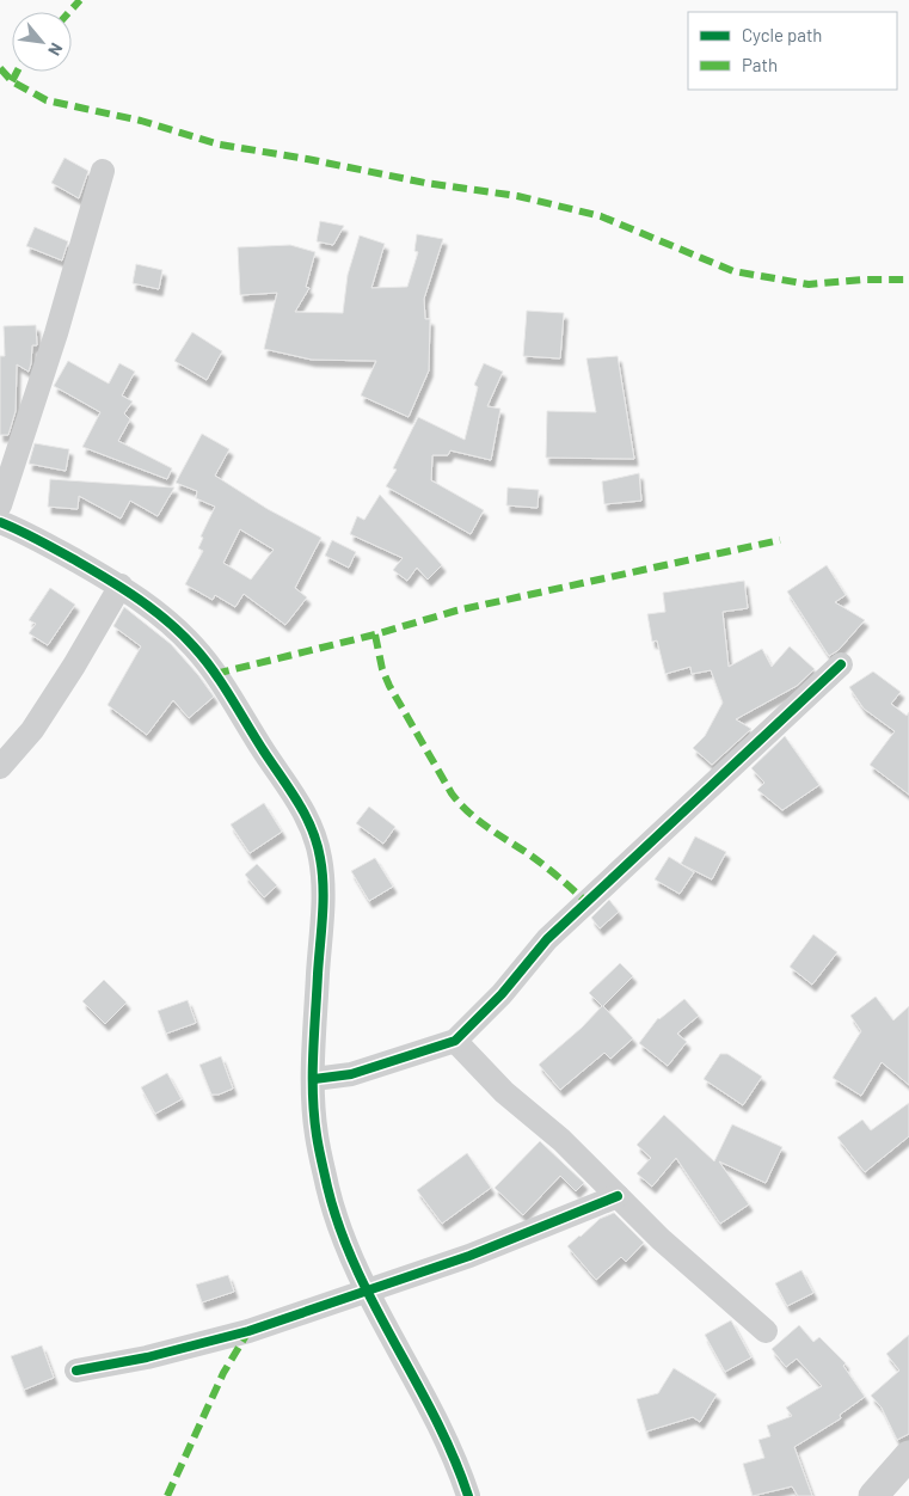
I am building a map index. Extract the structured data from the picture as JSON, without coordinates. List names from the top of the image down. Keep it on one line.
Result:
{"legend":["Cycle path","Path"],"north":"bottom right"}
